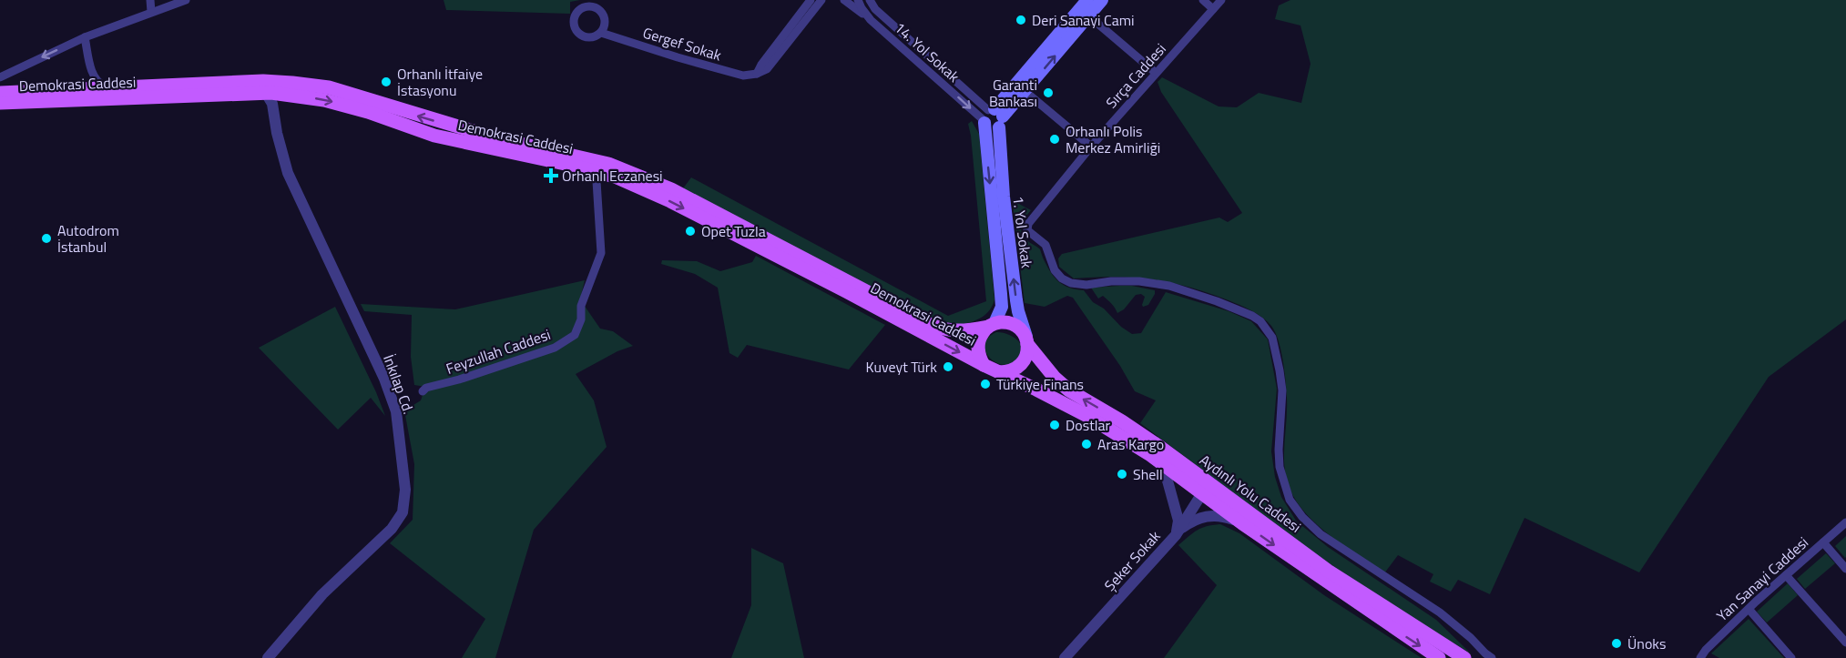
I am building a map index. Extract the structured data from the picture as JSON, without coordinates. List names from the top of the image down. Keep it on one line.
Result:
{"streets":{"main road":["Demokrasi Caddesi","1. Yol Sokak","Aydınlı Yolu Caddesi"],"street":["Gergef Sokak","14. Yol Sokak","Sırça Caddesi","Feyzullah Caddesi","İnkılap Cd.","Şeker Sokak","Yan Sanayi Caddesi"]},"crossings":[["14. Yol Sokak","1. Yol Sokak"],["Demokrasi Caddesi","1. Yol Sokak"],["Demokrasi Caddesi","Feyzullah Caddesi"],["Demokrasi Caddesi","İnkılap Cd."],["Demokrasi Caddesi","Aydınlı Yolu Caddesi"],["1. Yol Sokak","Aydınlı Yolu Caddesi"],["Aydınlı Yolu Caddesi","Şeker Sokak"]],"places":{"other":["Deri Sanayi Cami","Orhanlı İtfaiye İstasyonu","Garanti Bankası","Orhanlı Polis Merkez Amirliği","Opet Tuzla","Autodrom İstanbul","Kuveyt Türk","Türkiye Finans","Dostlar","Aras Kargo","Shell","Ünoks"],"health":["Orhanlı Eczanesi"]}}
